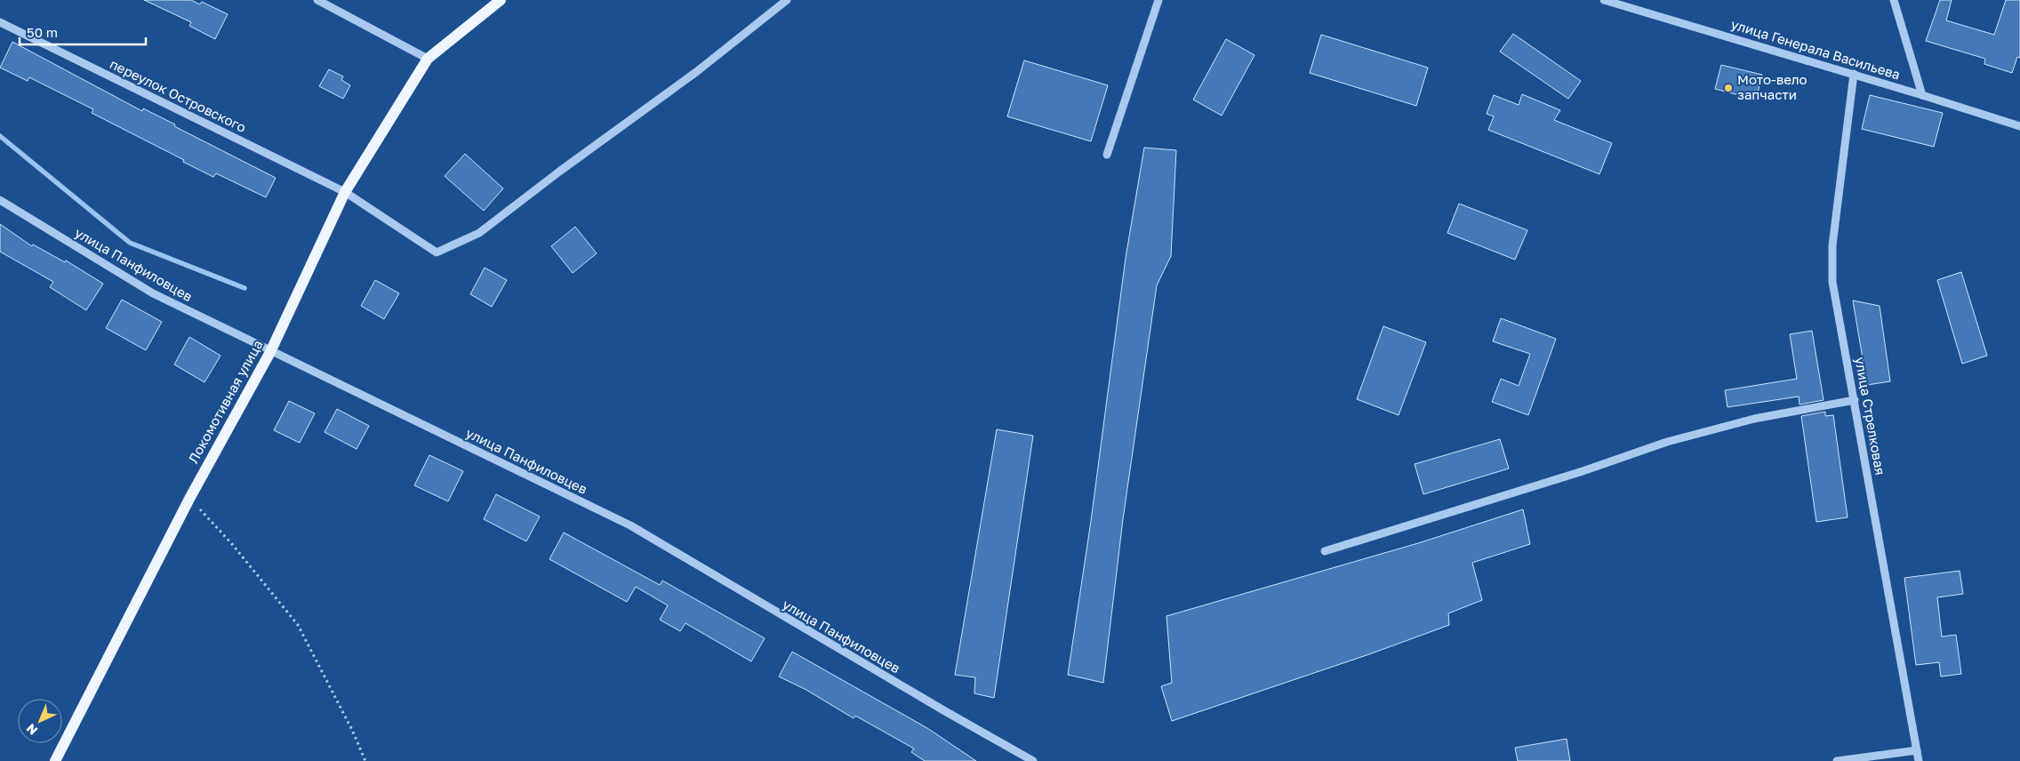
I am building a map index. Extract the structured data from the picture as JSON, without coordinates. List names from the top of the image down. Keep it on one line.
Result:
{"streets":{"main road":["Локомотивная улица"],"street":["улица Генерала Васильева","переулок Островского","улица Панфиловцев","улица Стрелковая"]},"crossings":[["улица Генерала Васильева","улица Стрелковая"],["переулок Островского","Локомотивная улица"],["улица Панфиловцев","Локомотивная улица"]],"places":["Мото-вело запчасти"],"scale_bar":"50 m","north":"bottom left"}
